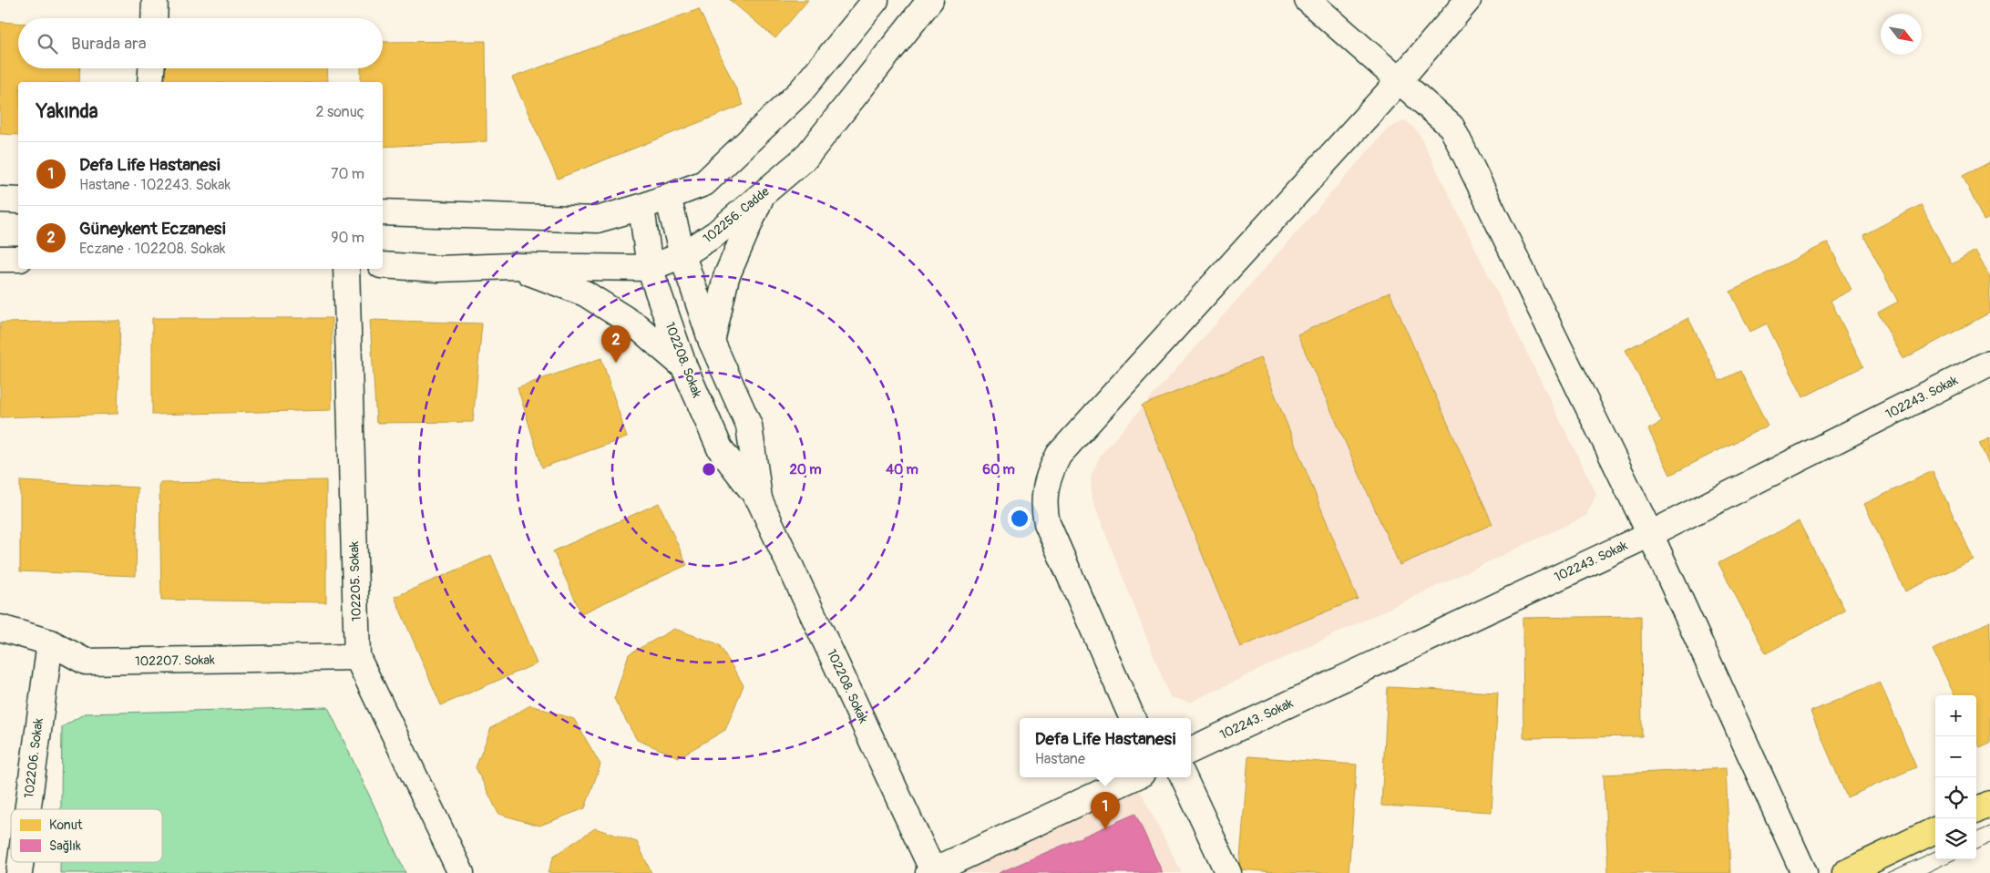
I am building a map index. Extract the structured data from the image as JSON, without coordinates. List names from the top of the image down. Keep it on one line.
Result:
{"streets":{"street":["102256. Cadde","102208. Sokak","102243. Sokak","102205. Sokak","102207. Sokak","102206. Sokak"]},"crossings":[["102256. Cadde","102208. Sokak"],["102205. Sokak","102207. Sokak"],["102207. Sokak","102206. Sokak"]],"legend":["Konut","Sağlık"],"north":"bottom right","page":{"search":"Burada ara","heading":["Yakında","2 sonuç"],"list":[{"mark":"1","name":"Defa Life Hastanesi","note":"Hastane · 102243. Sokak","value":"70 m"},{"mark":"2","name":"Güneykent Eczanesi","note":"Eczane · 102208. Sokak","value":"90 m"}],"pins":["2","1"],"map_buttons":["+","−"],"popup":["Defa Life Hastanesi","Hastane"]},"rings":["20 m","40 m","60 m"]}
